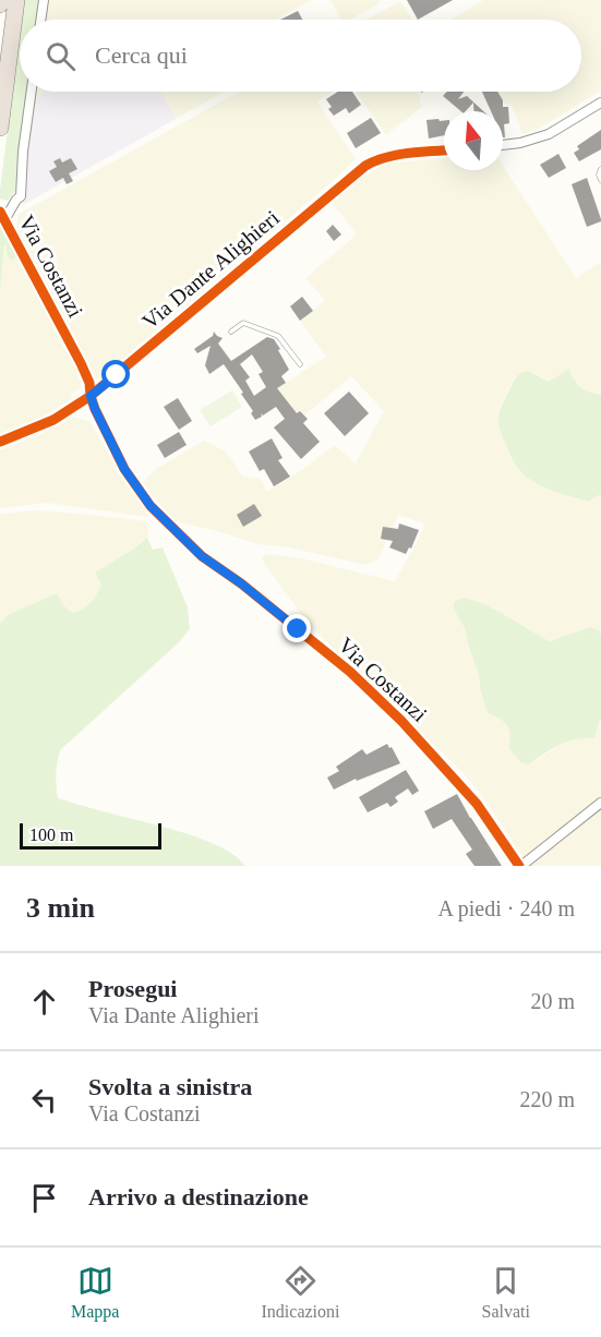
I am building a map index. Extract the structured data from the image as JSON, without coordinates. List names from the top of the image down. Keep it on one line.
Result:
{"streets":{"street":["Via Costanzi","Via Dante Alighieri"]},"crossings":[["Via Costanzi","Via Dante Alighieri"]],"scale_bar":"100 m","north":"top","page":{"search":"Cerca qui","scale":"100 m","heading":["3 min","A piedi · 240 m"],"list":[["Prosegui","Via Dante Alighieri","20 m"],["Svolta a sinistra","Via Costanzi","220 m"],"Arrivo a destinazione"],"nav":["Mappa","Indicazioni","Salvati"]}}
